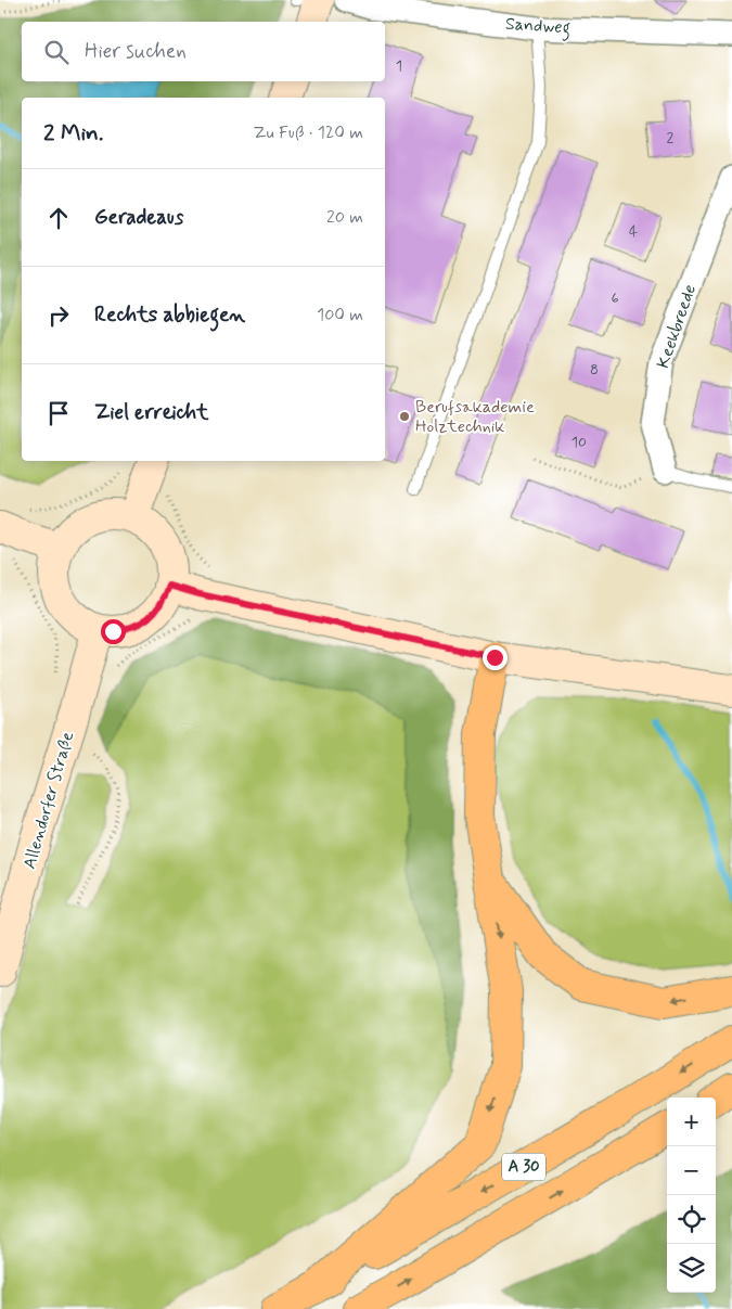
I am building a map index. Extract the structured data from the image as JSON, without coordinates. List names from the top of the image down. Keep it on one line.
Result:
{"streets":{"highway":["A 30"],"main road":["Allendorfer Straße"],"street":["Sandweg","Keekbreede"]},"places":["Berufsakademie Holztechnik"],"house_numbers":["1","2","4","6","8","10"],"page":{"search":"Hier suchen","heading":["2 Min.","Zu Fuß · 120 m"],"list":[["Geradeaus","20 m"],["Rechts abbiegen","100 m"],"Ziel erreicht"],"map_buttons":["+","−"]}}
